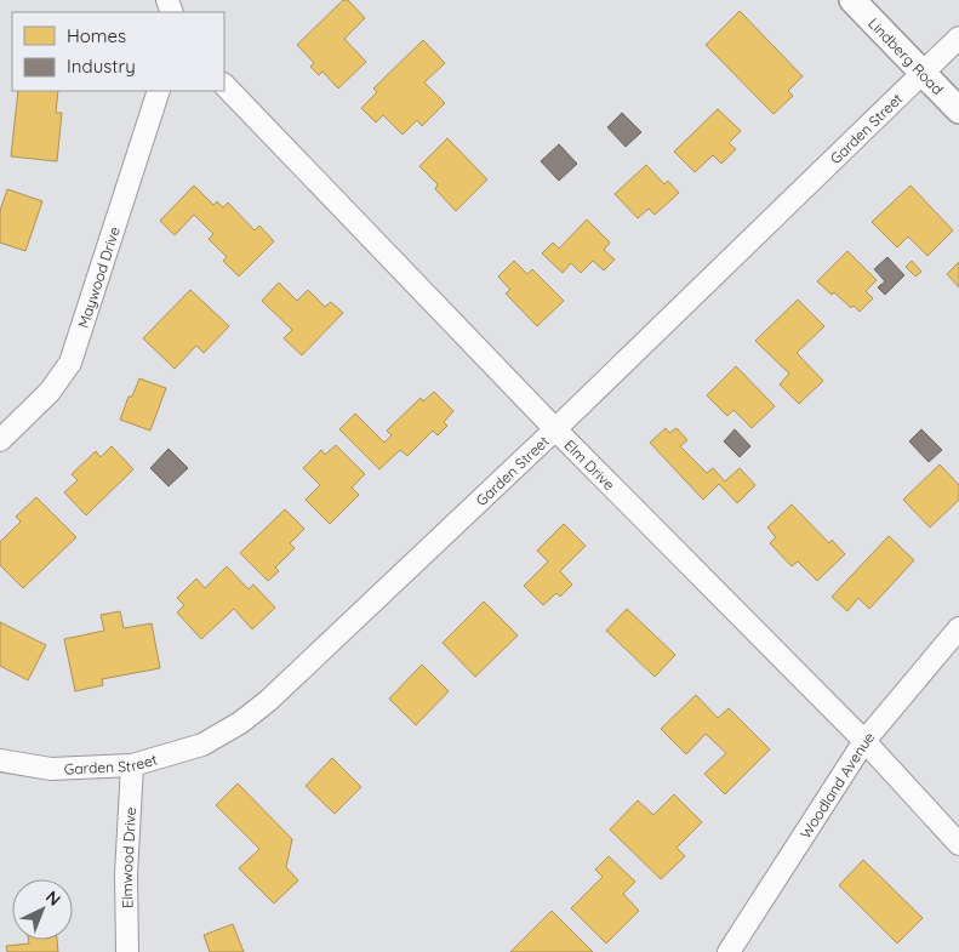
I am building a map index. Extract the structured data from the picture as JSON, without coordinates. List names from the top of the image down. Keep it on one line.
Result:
{"streets":{"street":["Lindberg Road","Garden Street","Maywood Drive","Elm Drive","Woodland Avenue","Elmwood Drive"]},"crossings":[["Lindberg Road","Garden Street"],["Garden Street","Elm Drive"],["Garden Street","Elmwood Drive"],["Elm Drive","Woodland Avenue"]],"legend":["Homes","Industry"],"north":"top right"}
